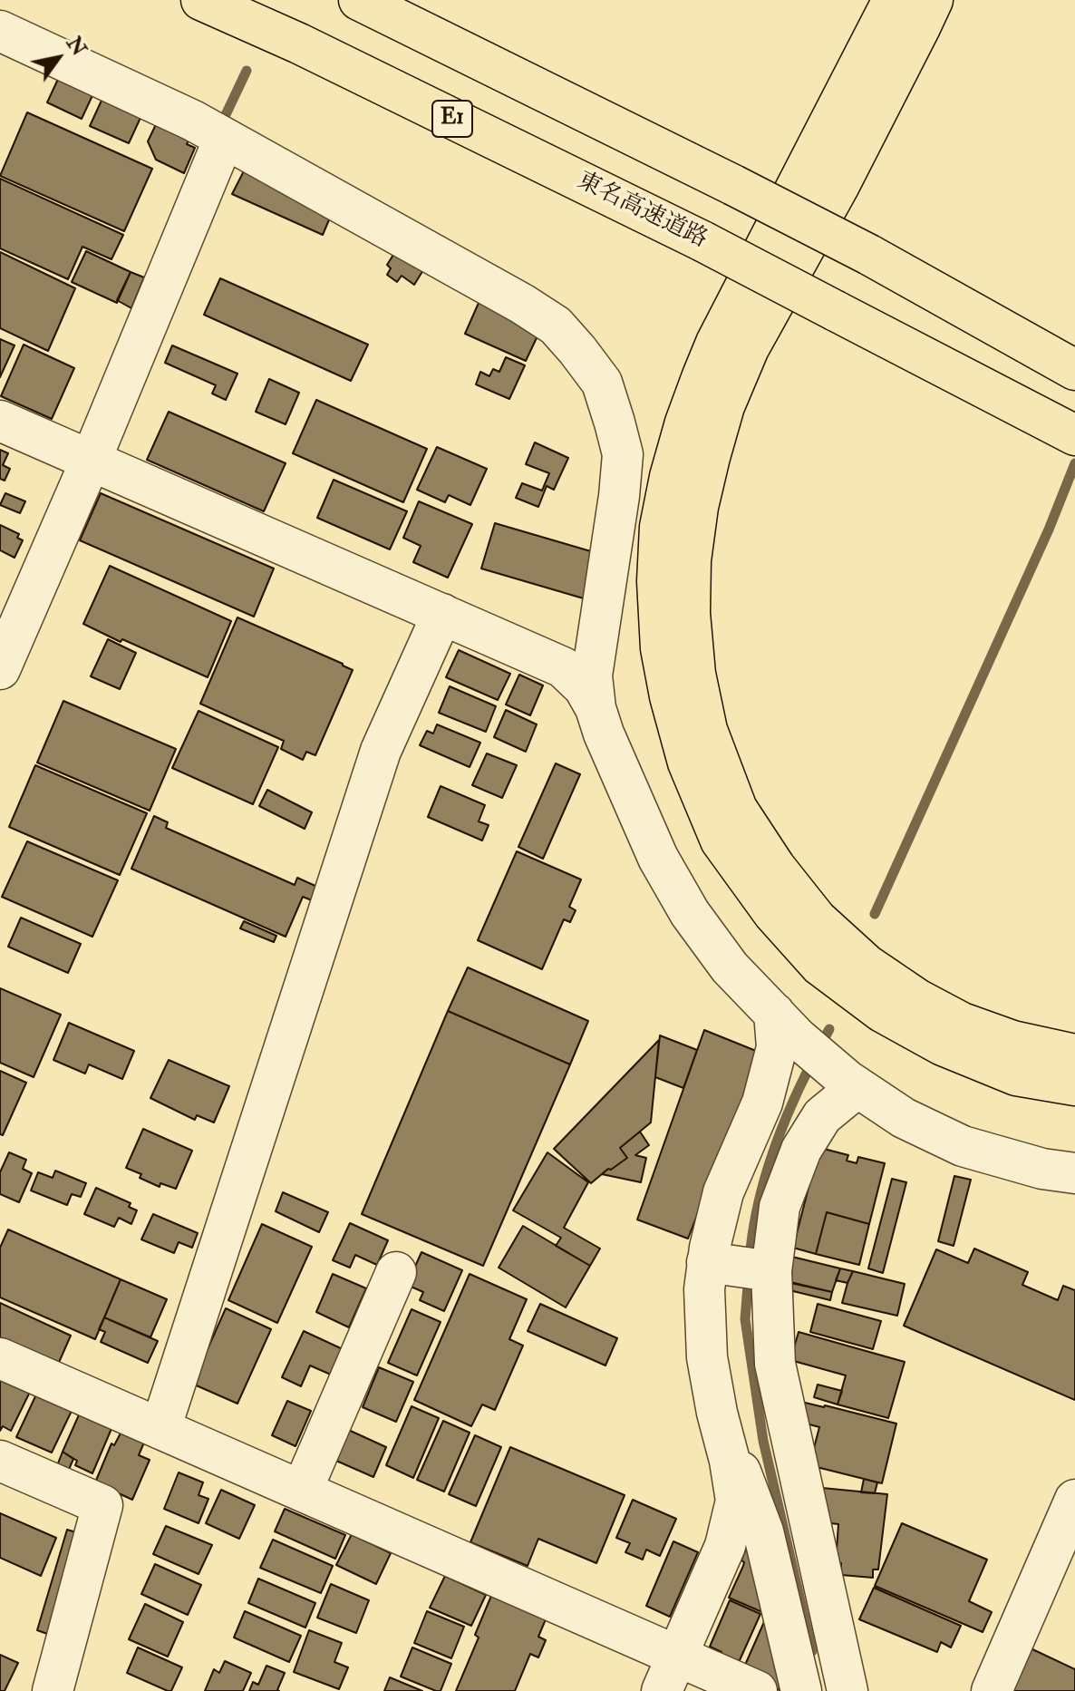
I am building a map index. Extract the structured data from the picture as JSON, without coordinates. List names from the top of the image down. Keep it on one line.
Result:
{"streets":{"highway":["E1","東名高速道路"]},"north":"top right"}
